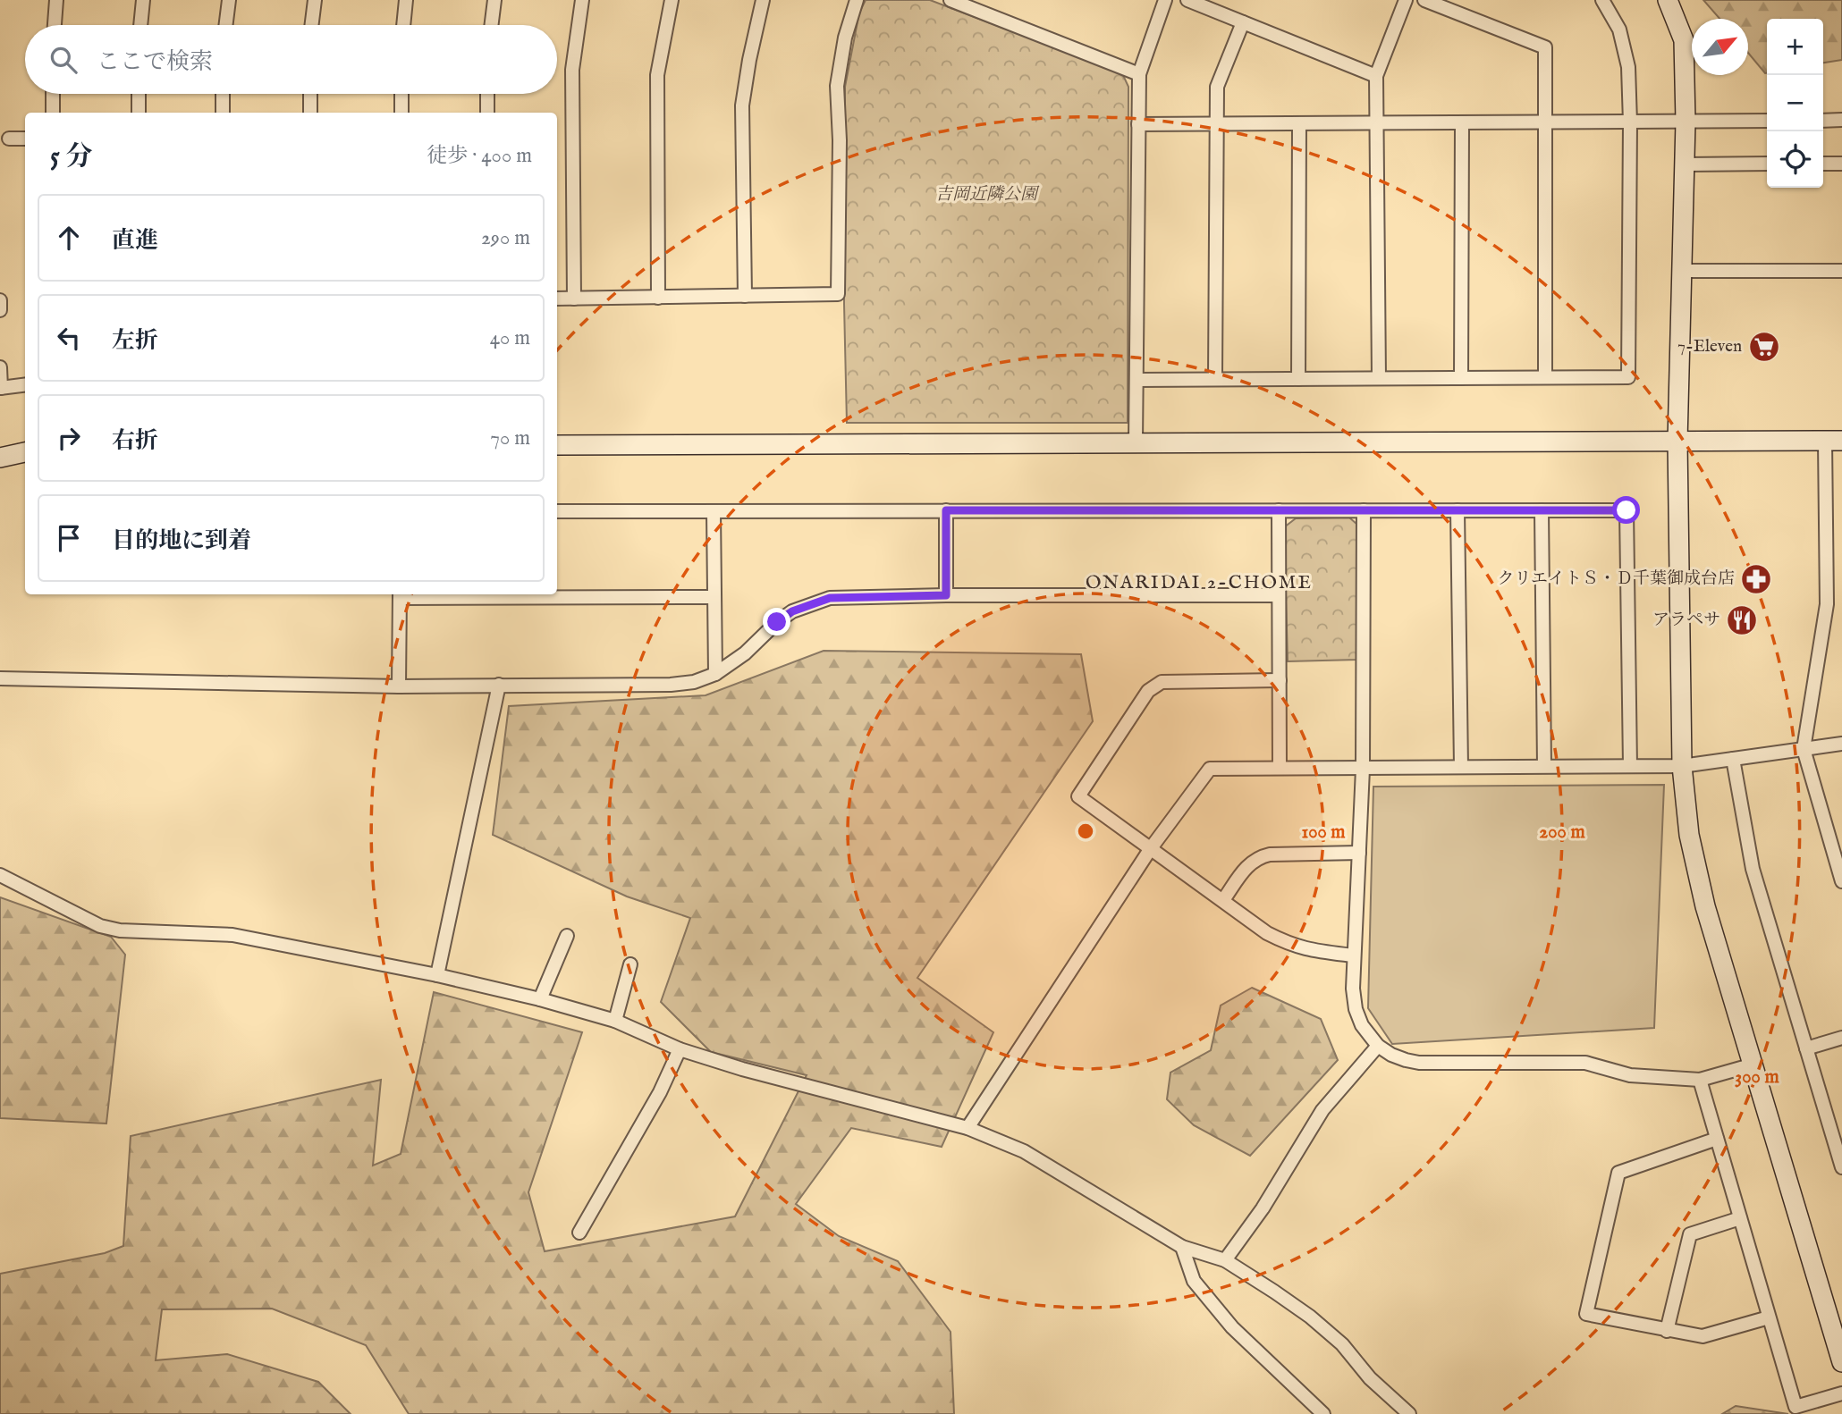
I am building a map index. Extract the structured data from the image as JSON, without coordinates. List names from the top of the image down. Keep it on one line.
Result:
{"districts":["ONARIDAI 2-CHOME"],"parks":["吉岡近隣公園"],"places":{"supermarket":["7-Eleven"],"pharmacy":["クリエイトＳ・Ｄ千葉御成台店"],"restaurant":["アラペサ"]},"north":"top right","page":{"map_buttons":["+","−"],"search":"ここで検索","heading":["5 分","徒歩 · 400 m"],"list":[["直進","290 m"],["左折","40 m"],["右折","70 m"],"目的地に到着"]},"rings":["100 m","200 m","300 m"]}
